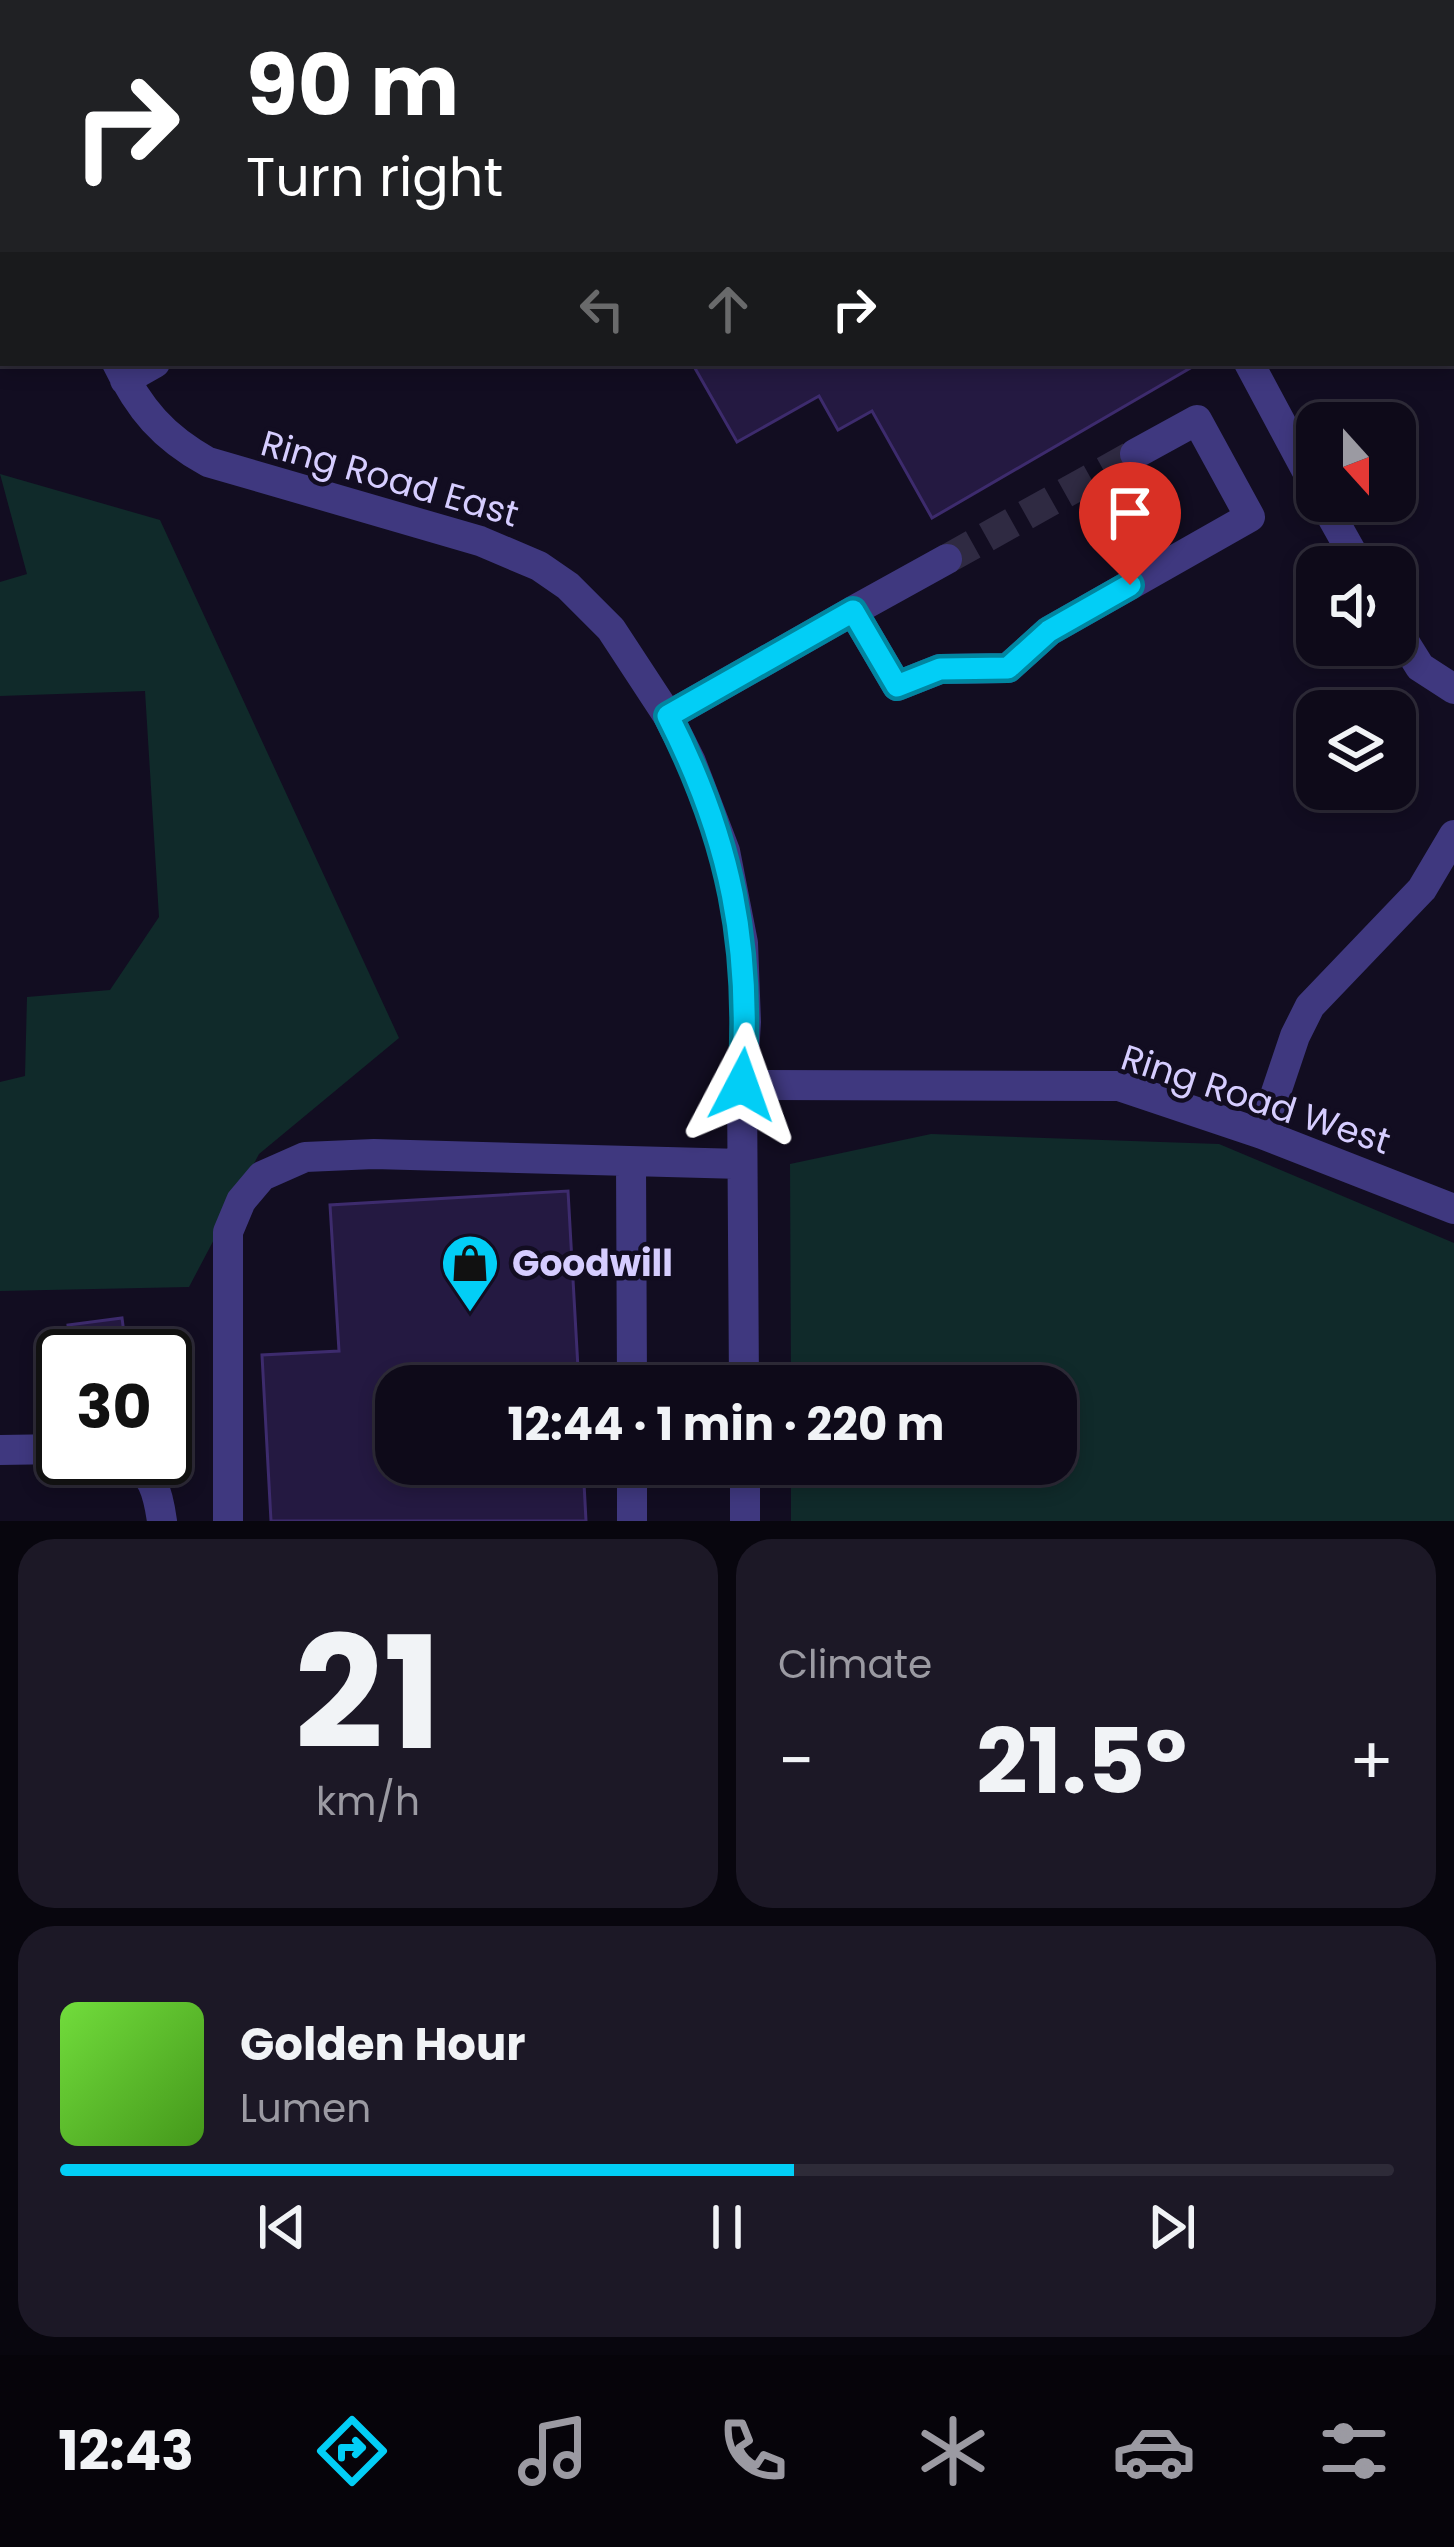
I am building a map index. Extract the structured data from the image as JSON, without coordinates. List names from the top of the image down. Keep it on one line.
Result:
{"streets":{"street":["Ring Road East","Ring Road West"]},"crossings":[["Ring Road East","Ring Road West"]],"places":{"shop":["Goodwill"]},"north":"bottom","page":{"turn":["90 m","Turn right"],"limit":"30","trip":"12:44 · 1 min · 220 m","tile":[["21","km/h"],"Climate"],"heat":["−","21.5°","+"],"song":["Golden Hour","Lumen"],"tabs":"12:43"}}
